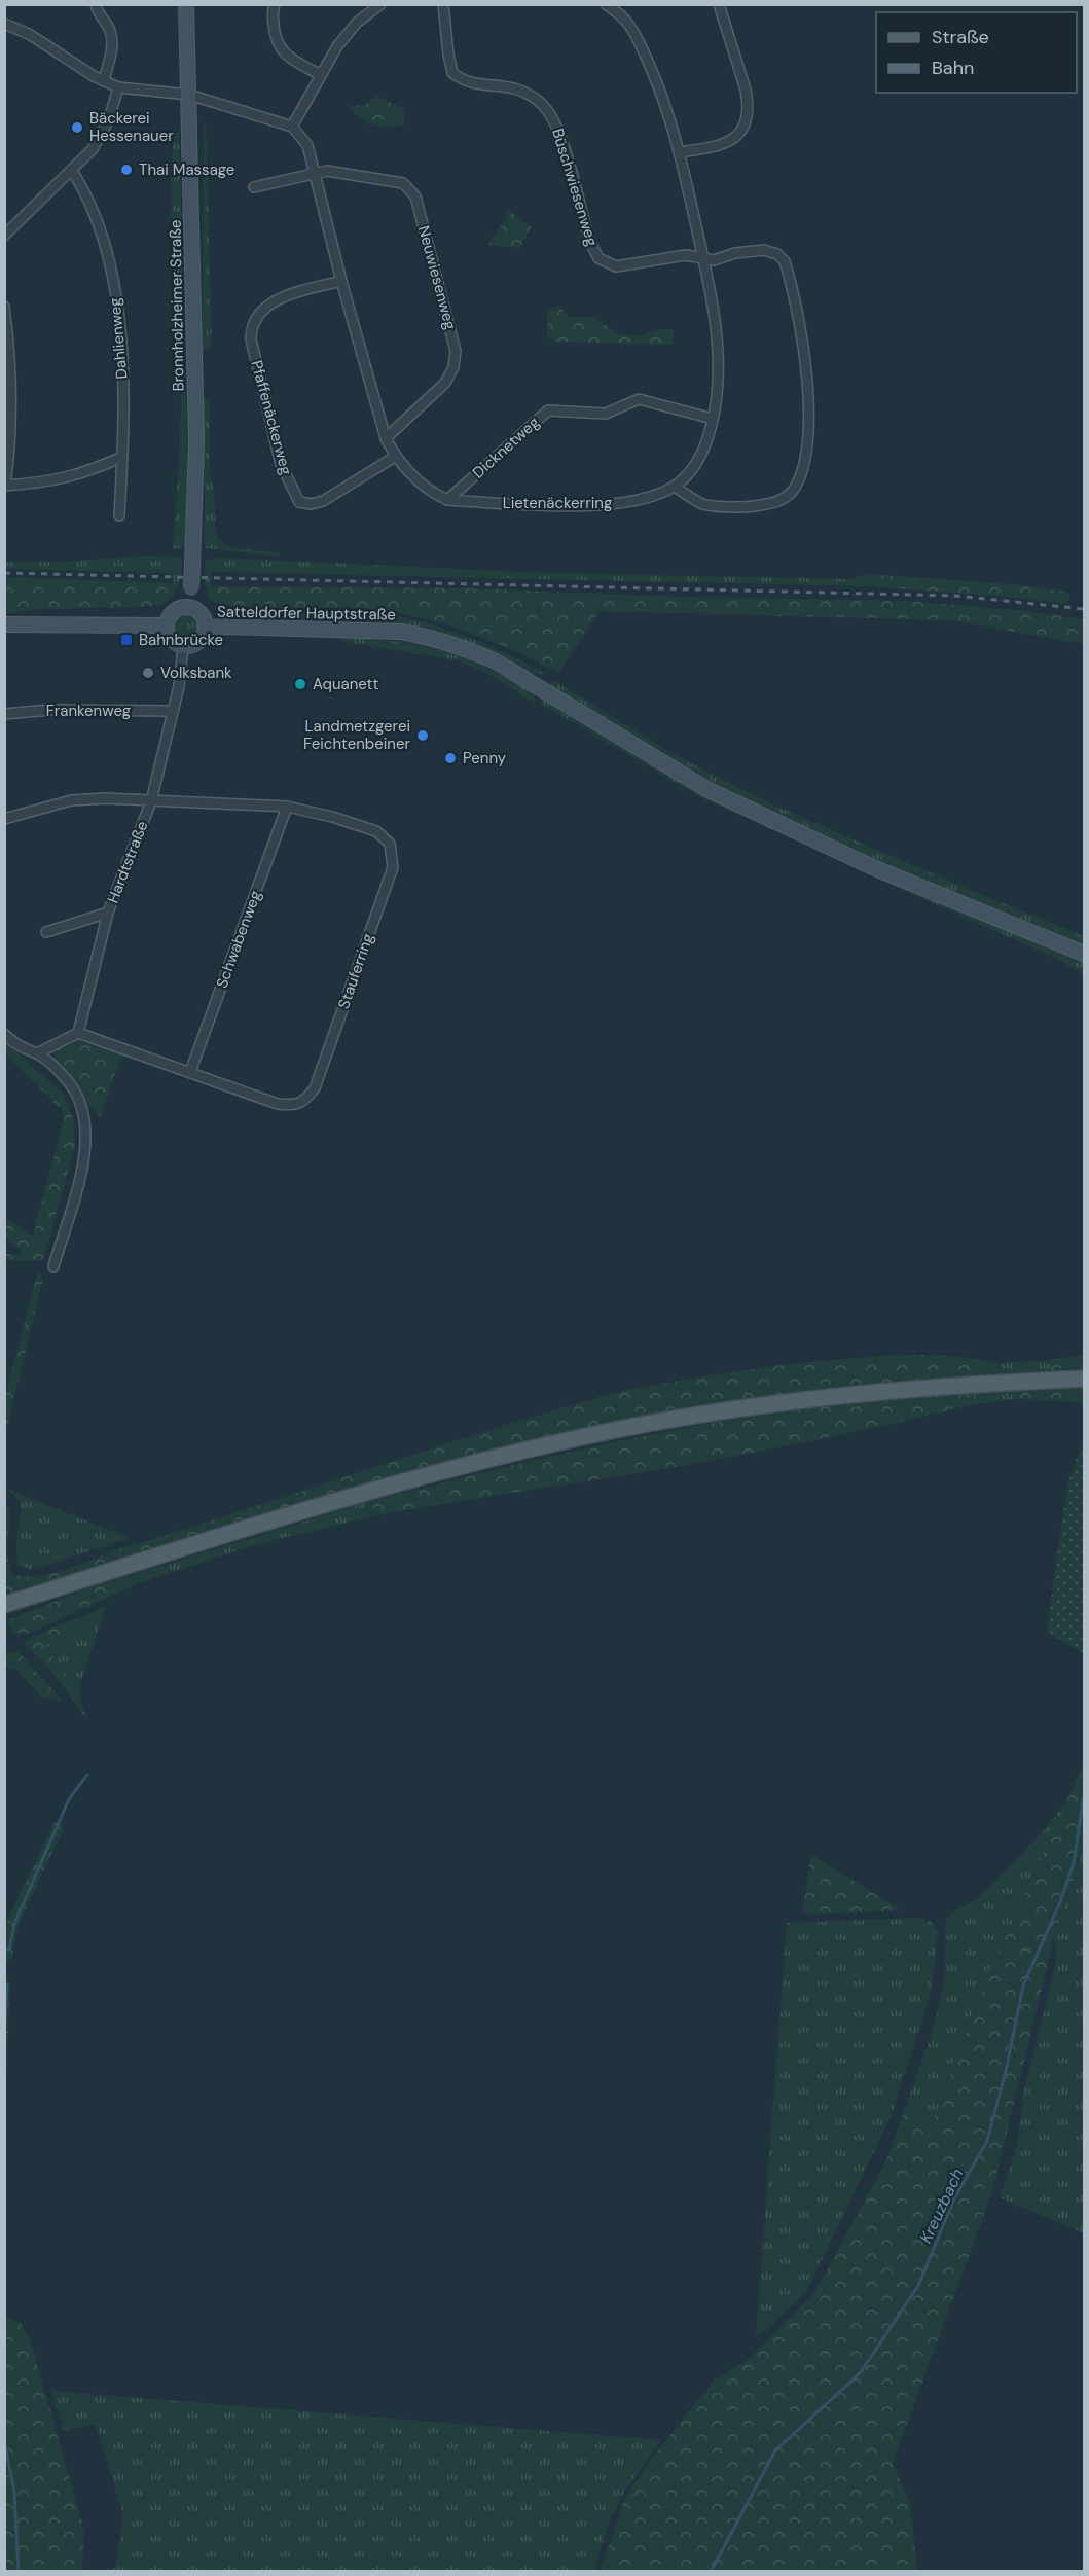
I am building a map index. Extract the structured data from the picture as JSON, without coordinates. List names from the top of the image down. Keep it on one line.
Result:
{"streets":{"street":["Büschwiesenweg","Neuwiesenweg","Bronnholzheimer Straße","Dahlienweg","Pfaffenäckerweg","Dicknetweg","Lietenäckerring","Satteldorfer Hauptstraße","Frankenweg","Hardtstraße","Schwabenweg","Stauferring"]},"crossings":[["Büschwiesenweg","Lietenäckerring"],["Neuwiesenweg","Lietenäckerring"],["Bronnholzheimer Straße","Satteldorfer Hauptstraße"],["Bronnholzheimer Straße","Hardtstraße"],["Pfaffenäckerweg","Lietenäckerring"],["Dicknetweg","Lietenäckerring"],["Satteldorfer Hauptstraße","Hardtstraße"],["Frankenweg","Hardtstraße"],["Hardtstraße","Stauferring"],["Schwabenweg","Stauferring"]],"water":["Kreuzbach"],"places":{"other":["Bäckerei Hessenauer","Thai Massage","Volksbank","Aquanett","Landmetzgerei Feichtenbeiner","Penny"],"transit":["Bahnbrücke"]},"legend":["Straße","Bahn"]}
